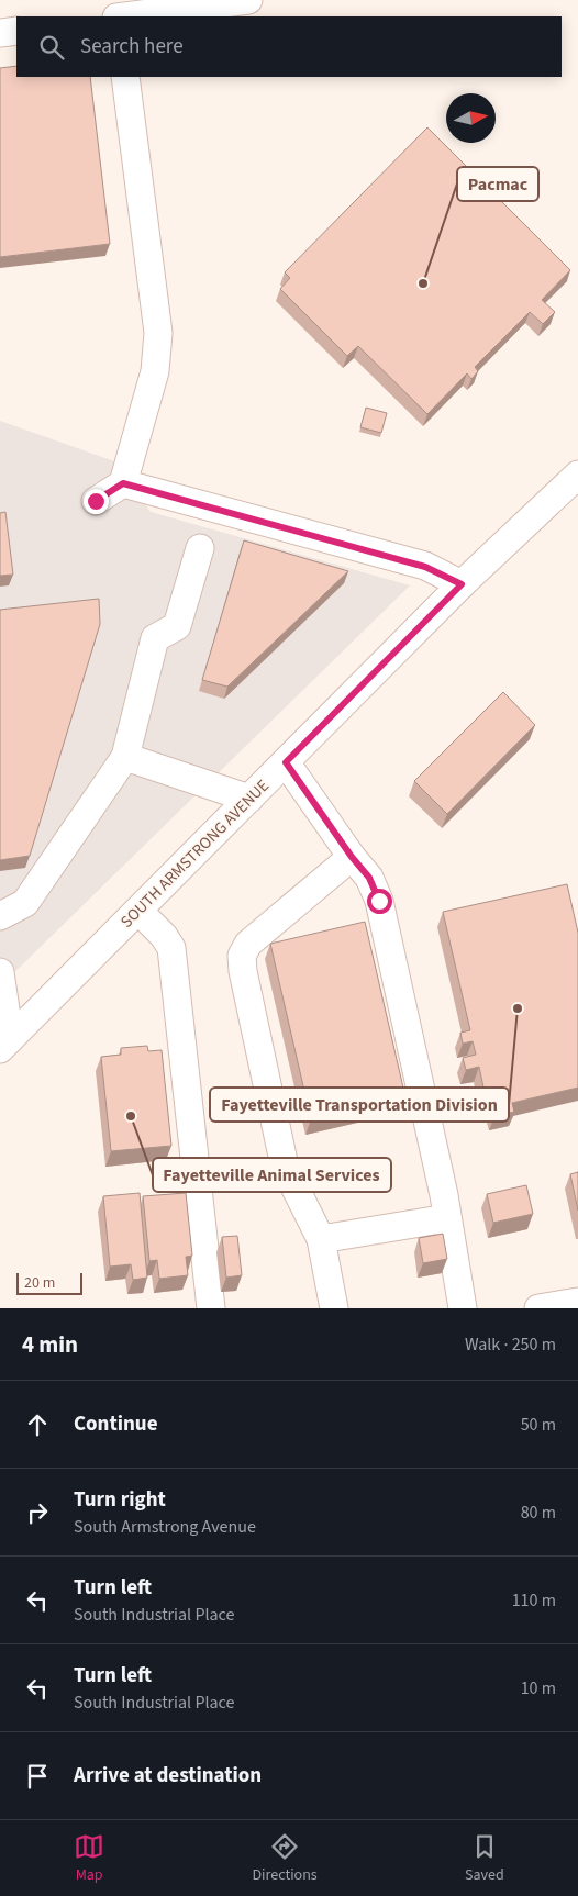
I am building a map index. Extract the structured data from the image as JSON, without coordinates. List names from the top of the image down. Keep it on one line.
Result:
{"streets":{"street":["SOUTH ARMSTRONG AVENUE"]},"places":["Pacmac","Fayetteville Transportation Division","Fayetteville Animal Services"],"scale_bar":"20 m","north":"right","page":{"search":"Search here","scale":"20 m","heading":["4 min","Walk · 250 m"],"list":[["Continue","50 m"],["Turn right","South Armstrong Avenue","80 m"],["Turn left","South Industrial Place","110 m"],["Turn left","South Industrial Place","10 m"],"Arrive at destination"],"nav":["Map","Directions","Saved"]}}
